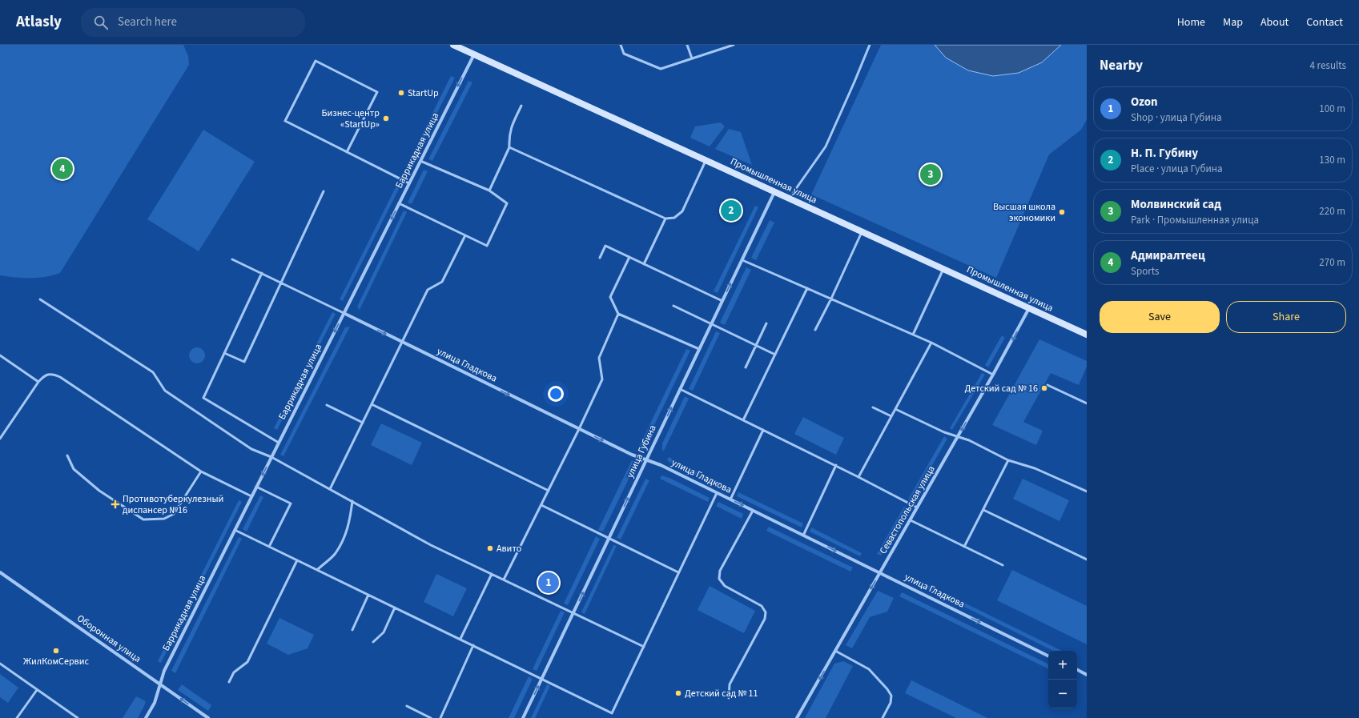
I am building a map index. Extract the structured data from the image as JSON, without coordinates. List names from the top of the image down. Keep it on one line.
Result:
{"streets":{"street":["Баррикадная улица","Промышленная улица","улица Гладкова","улица Губина","Севастопольская улица","Оборонная улица"]},"crossings":[["Баррикадная улица","Промышленная улица"],["Баррикадная улица","улица Гладкова"],["Баррикадная улица","Оборонная улица"],["Промышленная улица","улица Губина"],["Промышленная улица","Севастопольская улица"],["улица Гладкова","улица Губина"],["улица Гладкова","Севастопольская улица"]],"one_way":["Баррикадная улица","улица Гладкова","улица Губина","Севастопольская улица"],"places":{"other":["StartUp","Бизнес-центр «StartUp»","Высшая школа экономики","Детский сад № 16","Авито","ЖилКомСервис","Детский сад № 11"],"health":["Противотуберкулезный диспансер №16"]},"page":{"header":"Atlasly","search":"Search here","nav":["Home","Map","About","Contact"],"heading":["Nearby","4 results"],"list":[{"mark":"1","name":"Ozon","note":"Shop · улица Губина","value":"100 m"},{"mark":"2","name":"Н. П. Губину","note":"Place · улица Губина","value":"130 m"},{"mark":"3","name":"Молвинский сад","note":"Park · Промышленная улица","value":"220 m"},{"mark":"4","name":"Адмиралтеец","note":"Sports","value":"270 m"}],"pins":["4","3","2","1"],"buttons":["Save","Share"],"map_buttons":["+","−"]}}
